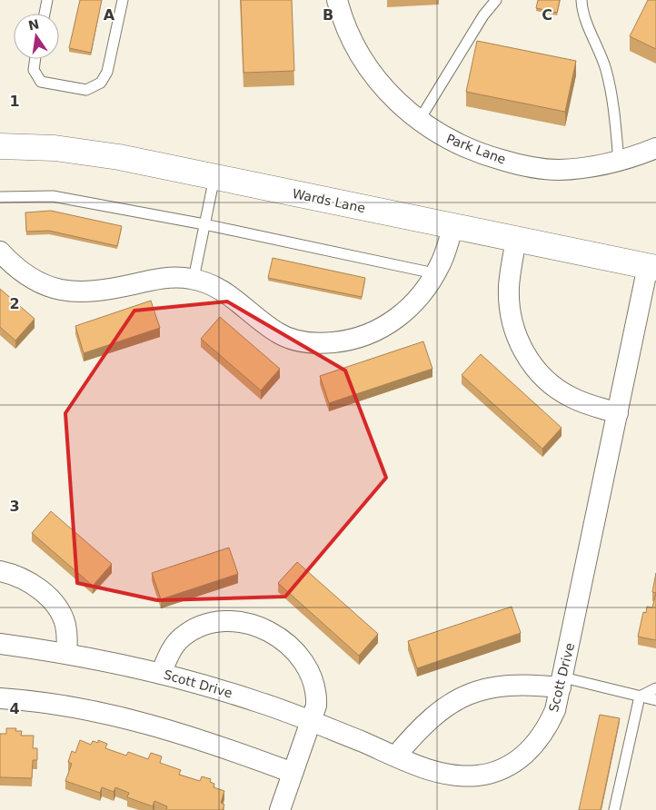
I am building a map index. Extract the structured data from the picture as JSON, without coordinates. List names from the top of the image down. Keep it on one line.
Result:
{"streets":{"street":["Park Lane","Wards Lane","Scott Drive"]},"crossings":[["Wards Lane","Scott Drive"]],"north":"top","grid":{"columns":["A","B","C"],"rows":["1","2","3","4"]}}
